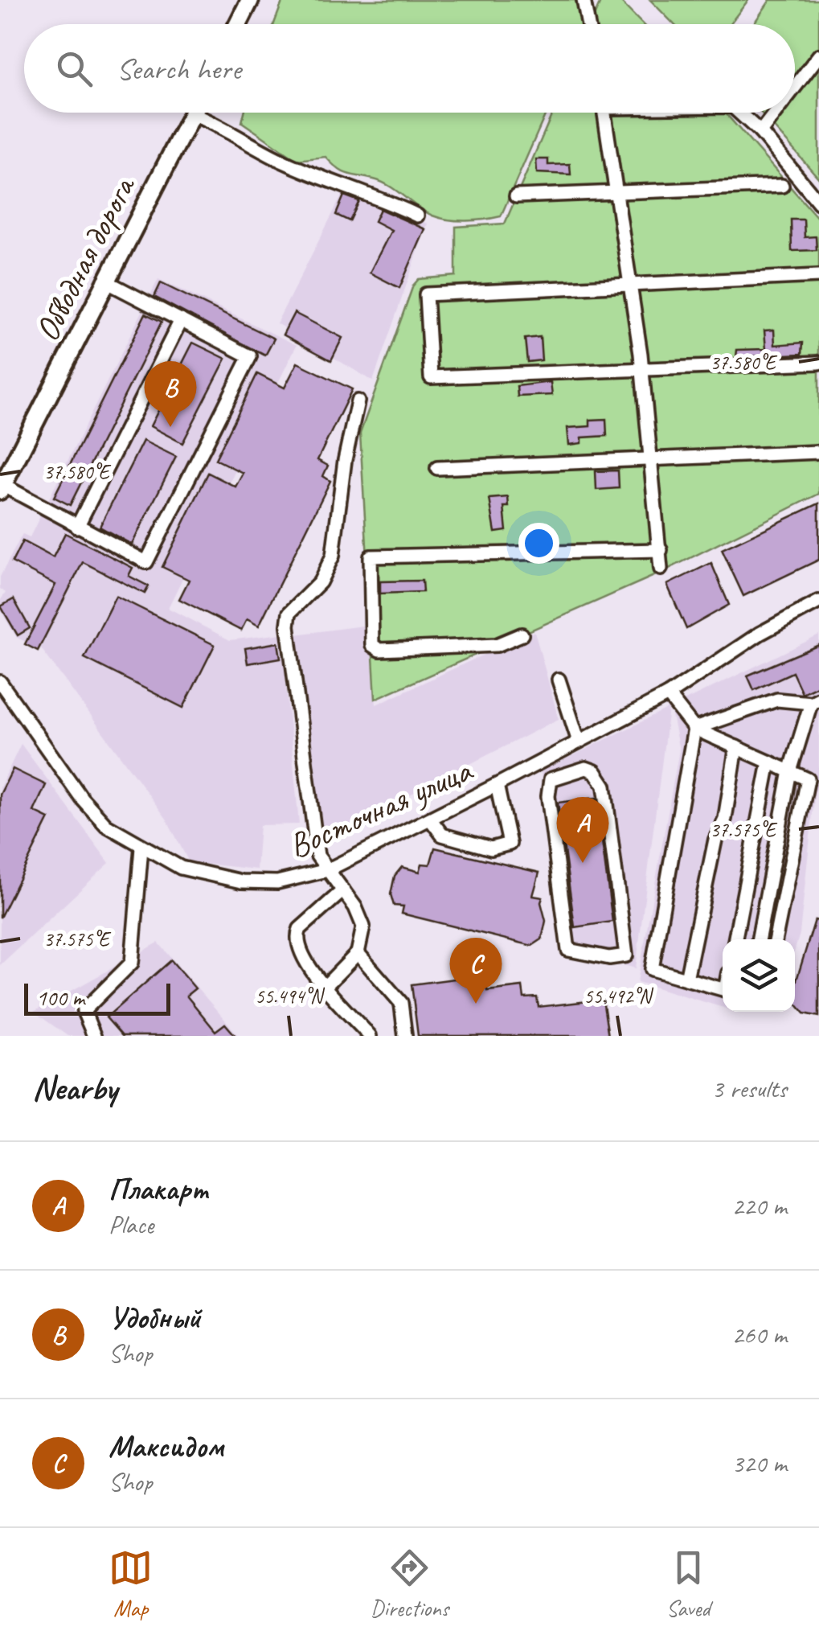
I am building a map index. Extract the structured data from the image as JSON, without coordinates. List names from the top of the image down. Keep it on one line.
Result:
{"streets":{"main road":["Обводная дорога"],"street":["Восточная улица"]},"scale_bar":"100 m","page":{"search":"Search here","pins":["B","A","C"],"scale":"100 m","heading":["Nearby","3 results"],"list":[{"mark":"A","name":"Плакарт","note":"Place","value":"220 m"},{"mark":"B","name":"Удобный","note":"Shop","value":"260 m"},{"mark":"C","name":"Максидом","note":"Shop","value":"320 m"}],"nav":["Map","Directions","Saved"]},"coordinates":["37.580°E","37.575°E","55.494°N","55.492°N"]}
